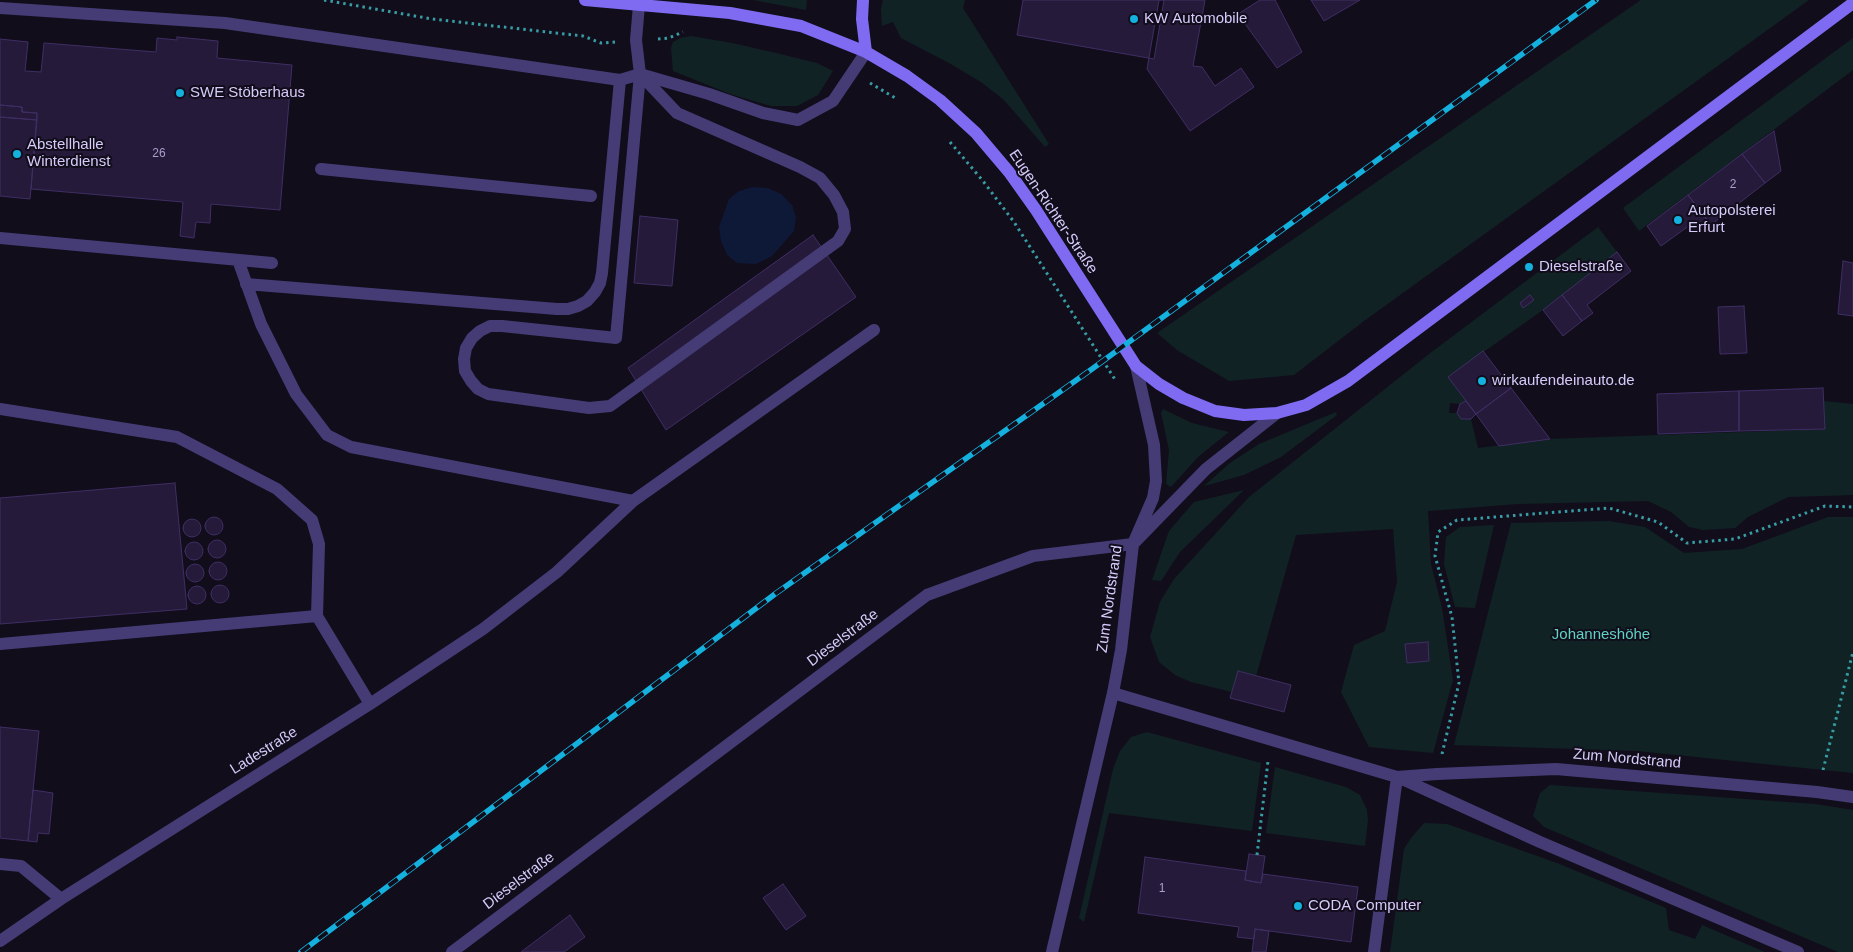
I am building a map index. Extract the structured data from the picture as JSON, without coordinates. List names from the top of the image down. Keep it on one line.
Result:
{"streets":{"main road":["Eugen-Richter-Straße"],"street":["Zum Nordstrand","Dieselstraße","Ladestraße"]},"crossings":[["Eugen-Richter-Straße","Zum Nordstrand"],["Zum Nordstrand","Dieselstraße"]],"parks":["Johanneshöhe"],"places":["KW Automobile","SWE Stöberhaus","Abstellhalle Winterdienst","Autopolsterei Erfurt","Dieselstraße","wirkaufendeinauto.de","CODA Computer"],"house_numbers":["26","2","1"]}
